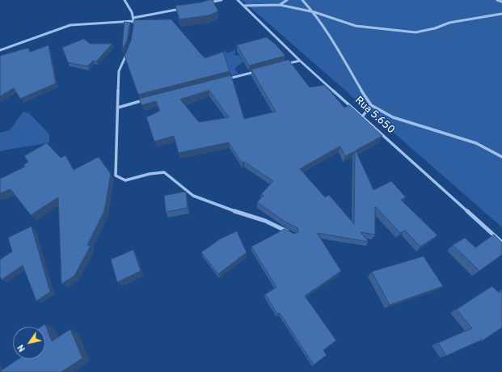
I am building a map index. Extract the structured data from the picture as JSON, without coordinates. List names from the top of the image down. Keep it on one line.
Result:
{"streets":{"street":["Rua 5.650"]},"north":"bottom left"}
